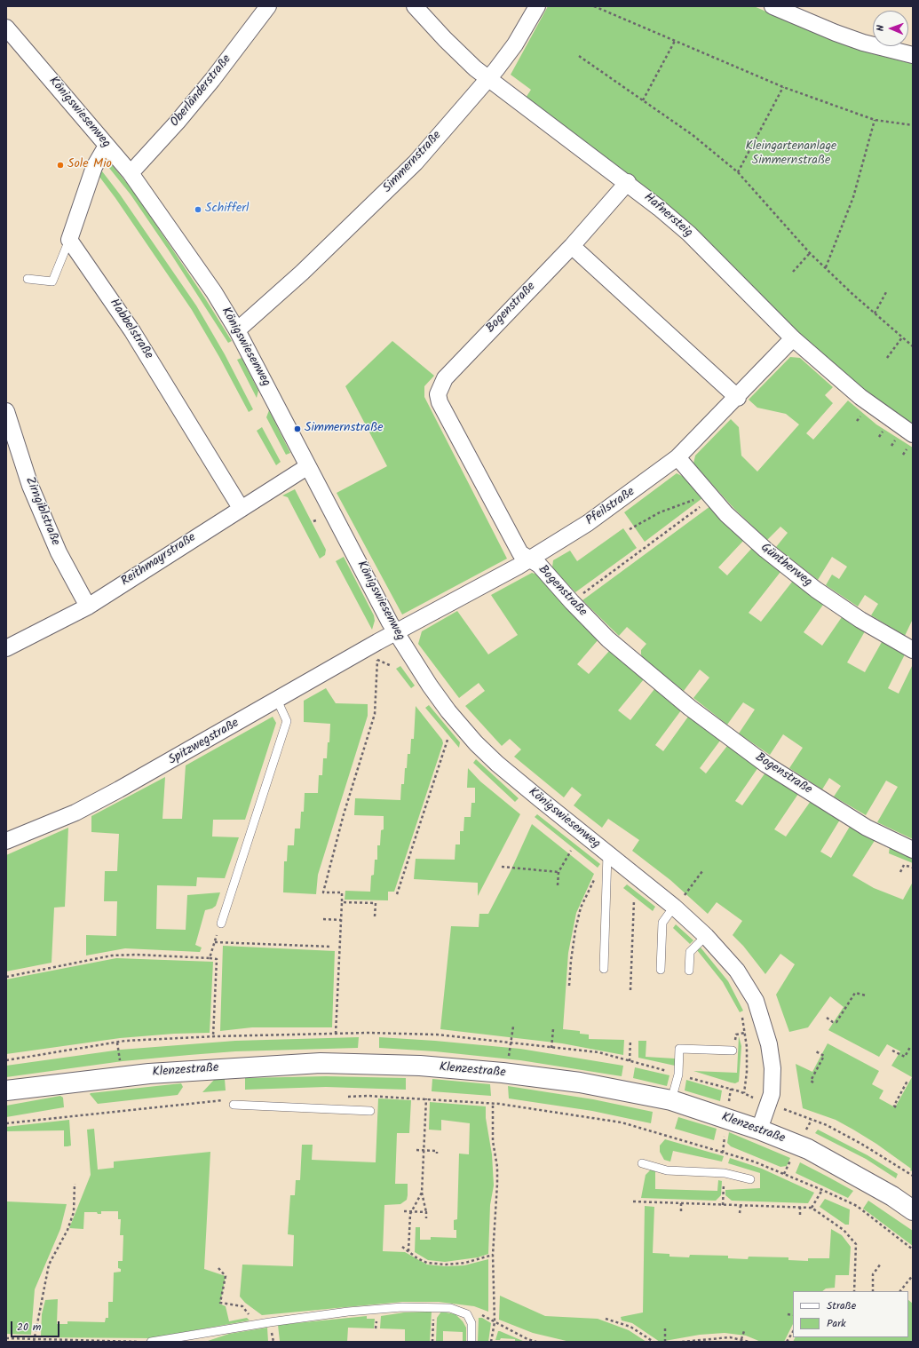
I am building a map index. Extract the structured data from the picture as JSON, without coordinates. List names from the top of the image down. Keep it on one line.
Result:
{"streets":{"street":["Oberländerstraße","Königswiesenweg","Simmernstraße","Hafnersteig","Bogenstraße","Habbelstraße","Pfeilstraße","Zirngiblstraße","Reithmayrstraße","Güntherweg","Spitzwegstraße","Klenzestraße"]},"crossings":[["Oberländerstraße","Königswiesenweg"],["Königswiesenweg","Simmernstraße"],["Königswiesenweg","Pfeilstraße"],["Königswiesenweg","Reithmayrstraße"],["Königswiesenweg","Spitzwegstraße"],["Königswiesenweg","Klenzestraße"],["Simmernstraße","Hafnersteig"],["Hafnersteig","Bogenstraße"],["Hafnersteig","Pfeilstraße"],["Bogenstraße","Pfeilstraße"],["Habbelstraße","Reithmayrstraße"],["Pfeilstraße","Güntherweg"],["Pfeilstraße","Spitzwegstraße"],["Zirngiblstraße","Reithmayrstraße"]],"parks":["Kleingartenanlage Simmernstraße"],"places":["Sole Mio","Schifferl","Simmernstraße"],"legend":["Straße","Park"],"scale_bar":"20 m","north":"left"}
